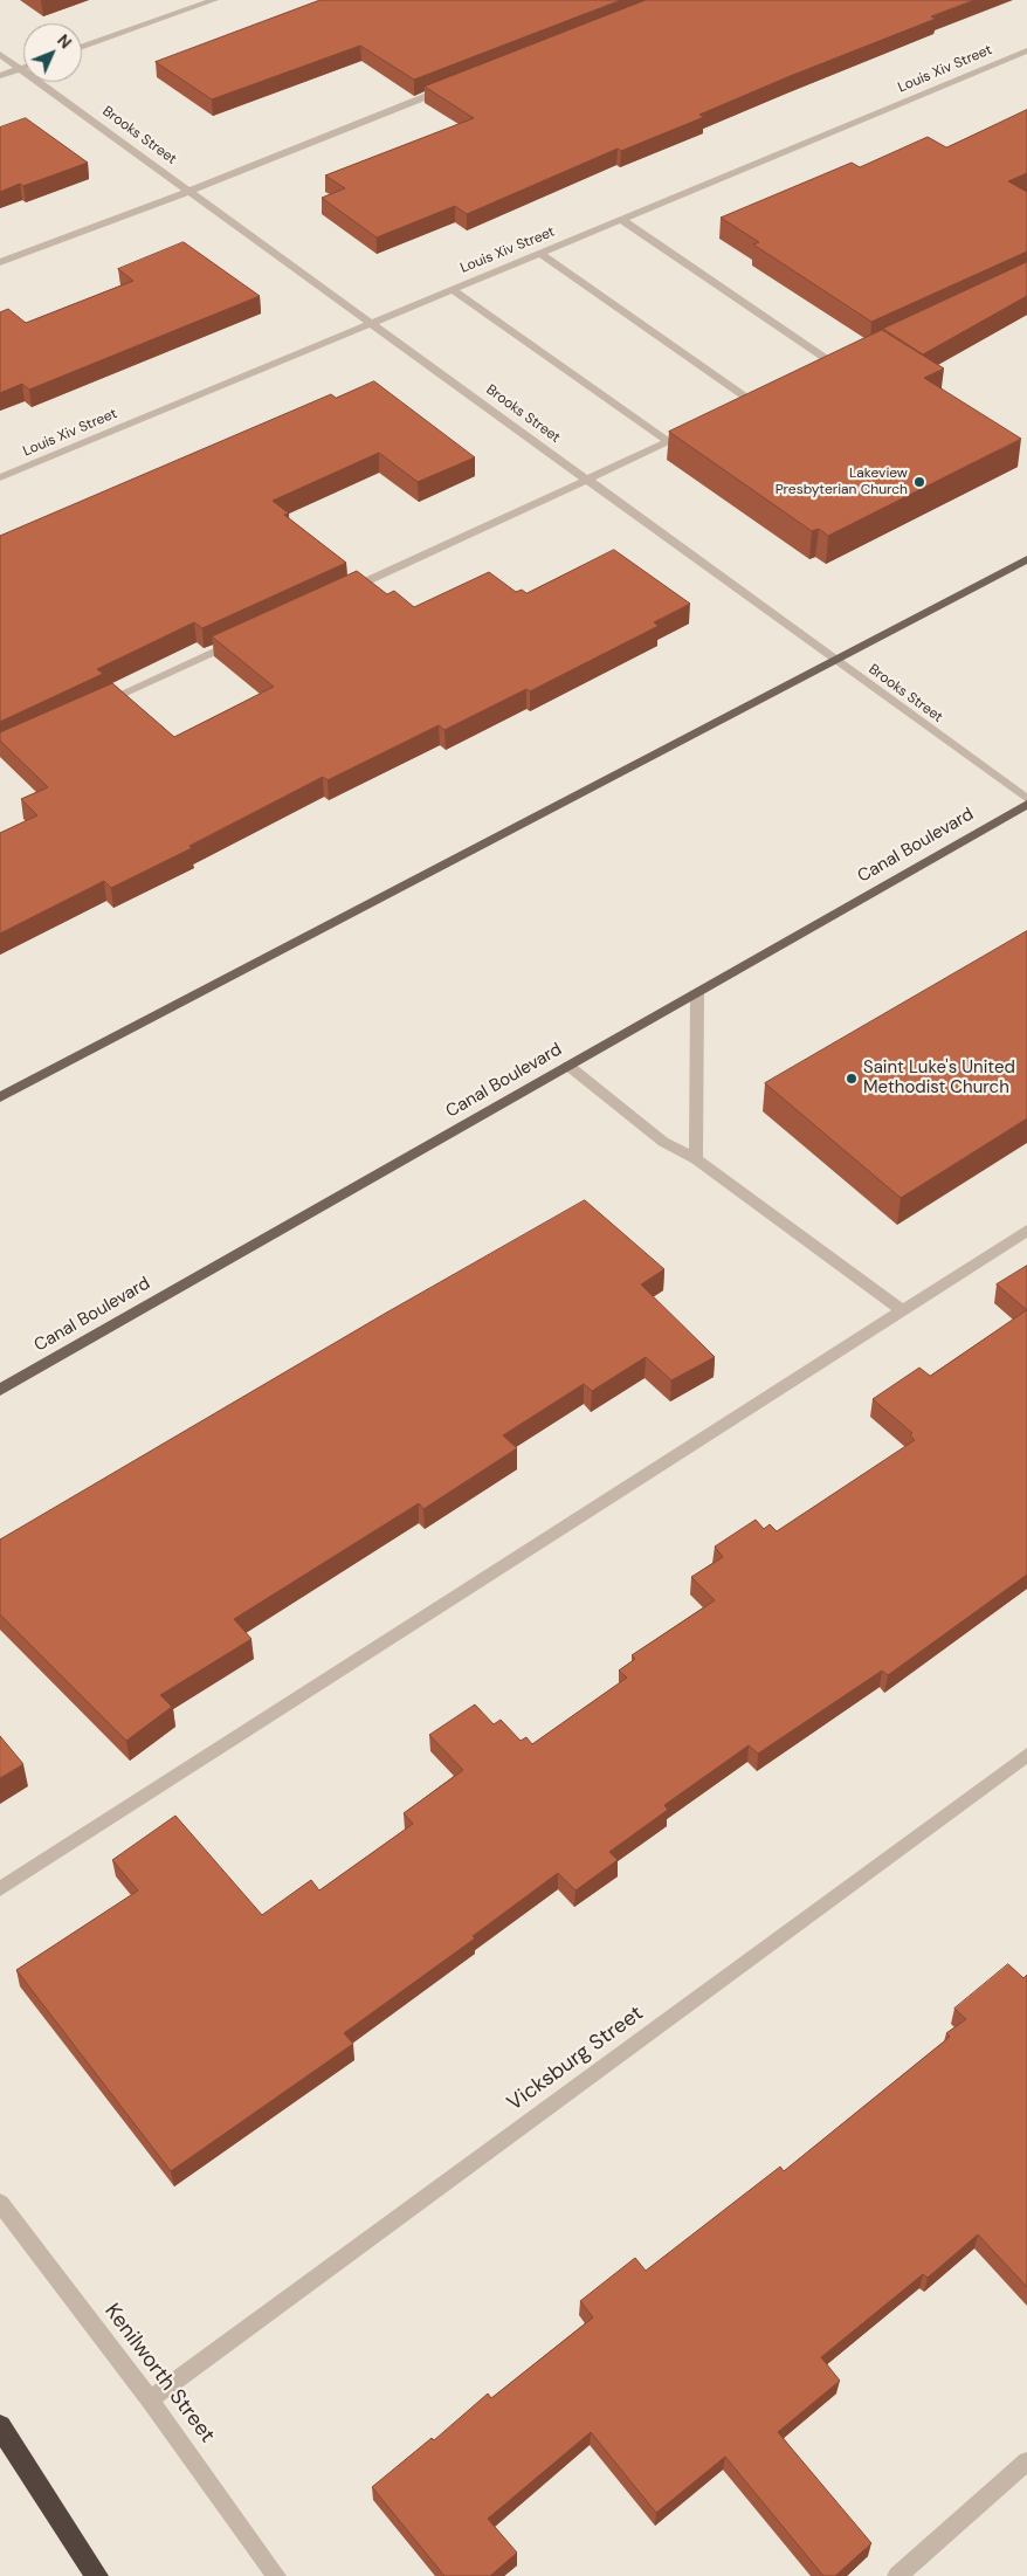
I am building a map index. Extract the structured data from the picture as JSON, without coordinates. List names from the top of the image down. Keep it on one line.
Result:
{"streets":{"main road":["Canal Boulevard"],"street":["Louis Xiv Street","Brooks Street","Vicksburg Street","Kenilworth Street"]},"crossings":[["Louis Xiv Street","Brooks Street"],["Vicksburg Street","Kenilworth Street"]],"places":["Lakeview Presbyterian Church","Saint Luke's United Methodist Church"],"north":"top right"}
